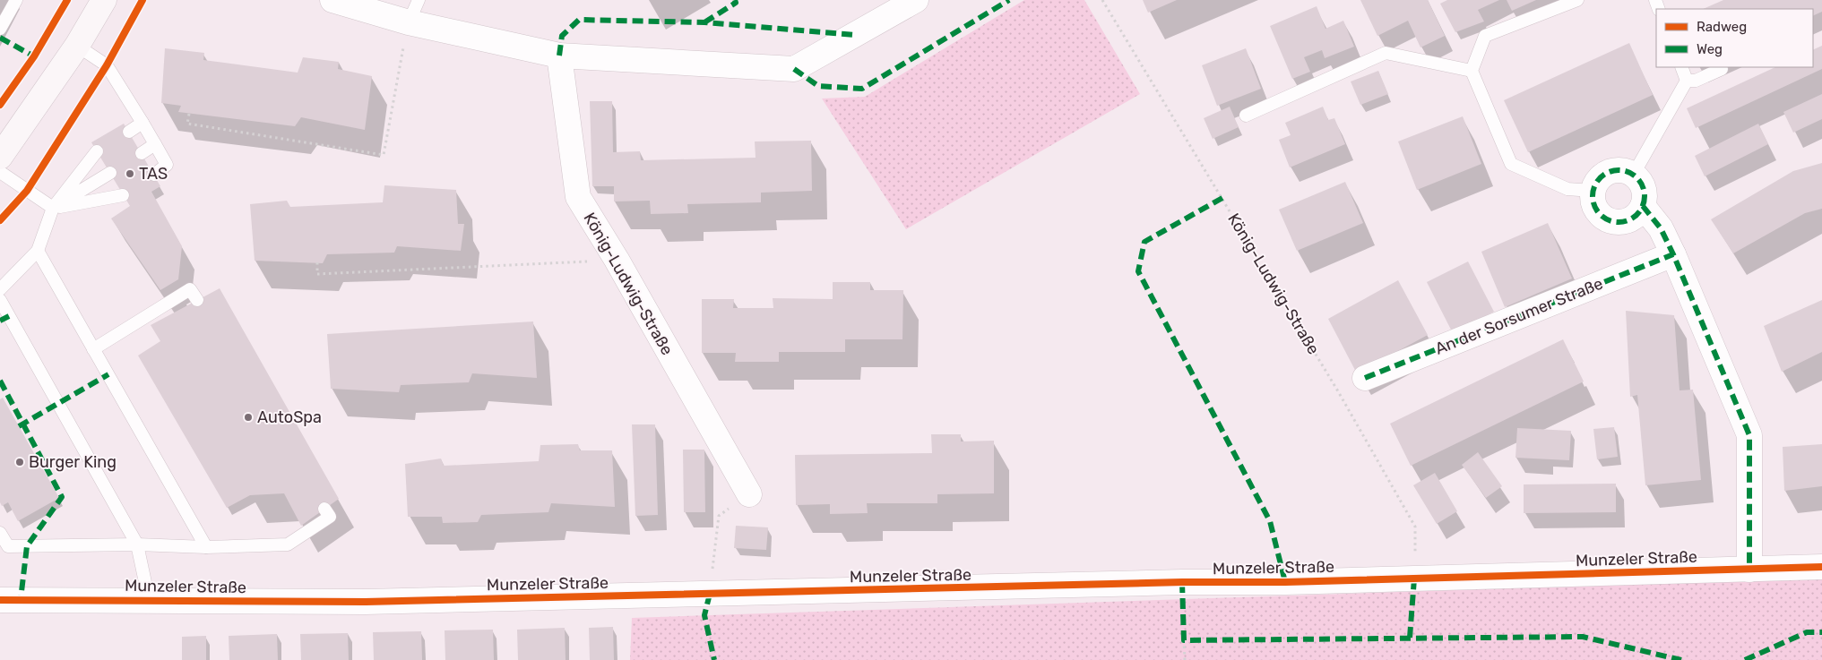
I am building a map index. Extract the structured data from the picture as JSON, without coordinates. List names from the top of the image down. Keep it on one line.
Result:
{"streets":{"street":["König-Ludwig-Straße","An der Sorsumer Straße","Munzeler Straße"]},"crossings":[["König-Ludwig-Straße","Munzeler Straße"]],"places":["TAS","AutoSpa","Burger King"],"legend":["Radweg","Weg"]}
